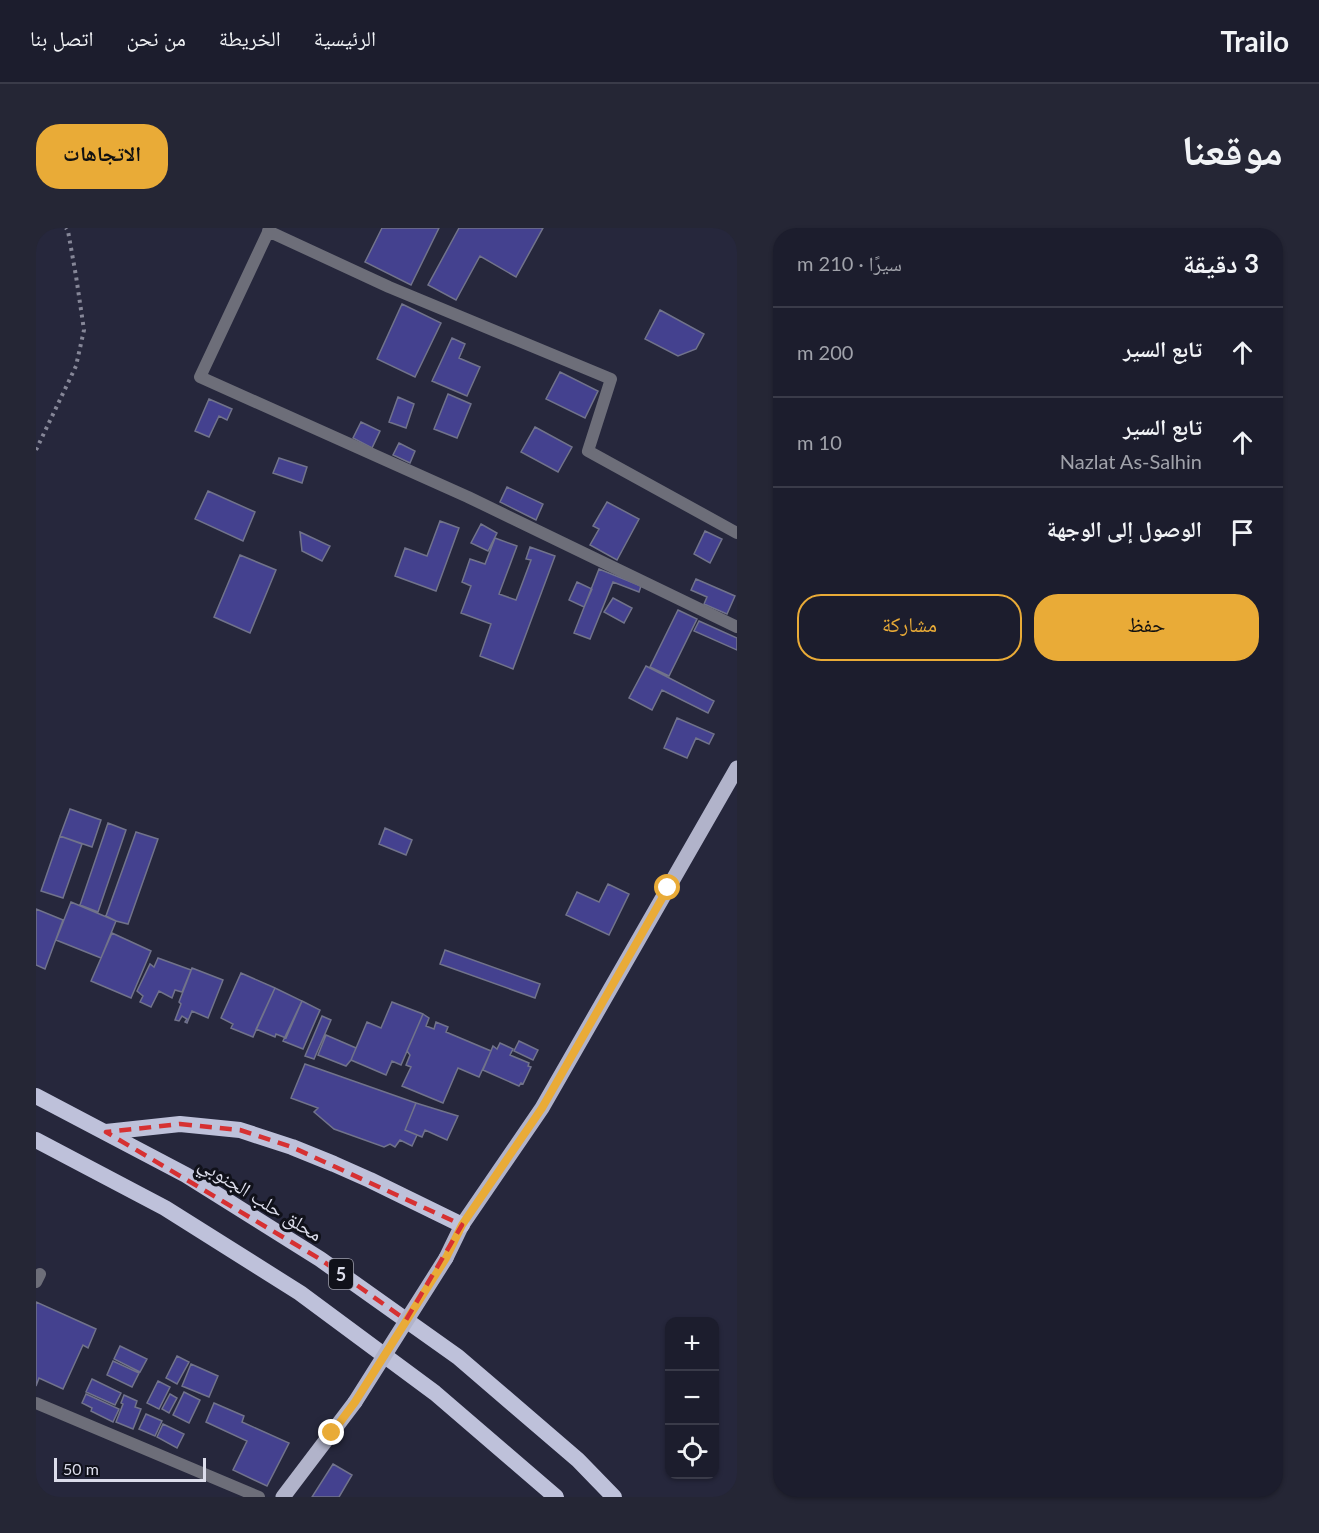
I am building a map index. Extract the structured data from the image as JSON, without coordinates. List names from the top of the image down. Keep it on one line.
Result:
{"streets":{"highway":["محلق حلب الجنوبي","5"]},"scale_bar":"50 m","page":{"header":"Trailo","nav":["الرئيسية","الخريطة","من نحن","اتصل بنا"],"title":"موقعنا","buttons":["الاتجاهات",["حفظ","مشاركة"]],"heading":["3 دقيقة","سيرًا · 210 m"],"list":[["تابع السير","200 m"],["تابع السير","Nazlat As-Salhin","10 m"],"الوصول إلى الوجهة"],"map_buttons":["+","−"],"scale":"50 m"}}
